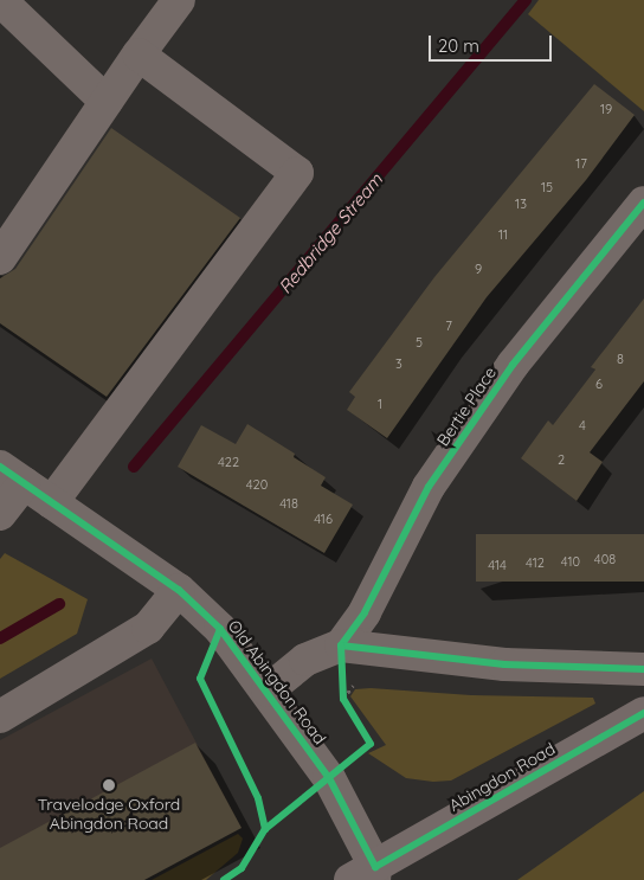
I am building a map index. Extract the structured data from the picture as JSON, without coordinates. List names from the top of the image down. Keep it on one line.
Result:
{"streets":{"main road":["Abingdon Road"],"street":["Bertie Place","Old Abingdon Road"]},"crossings":[["Old Abingdon Road","Abingdon Road"]],"water":["Redbridge Stream"],"places":["Travelodge Oxford Abingdon Road"],"house_numbers":["19","17","15","13","11","9","7","5","8","3","6","1","4","2","422","420","418","416","408","410","412","414"],"scale_bar":"20 m"}
